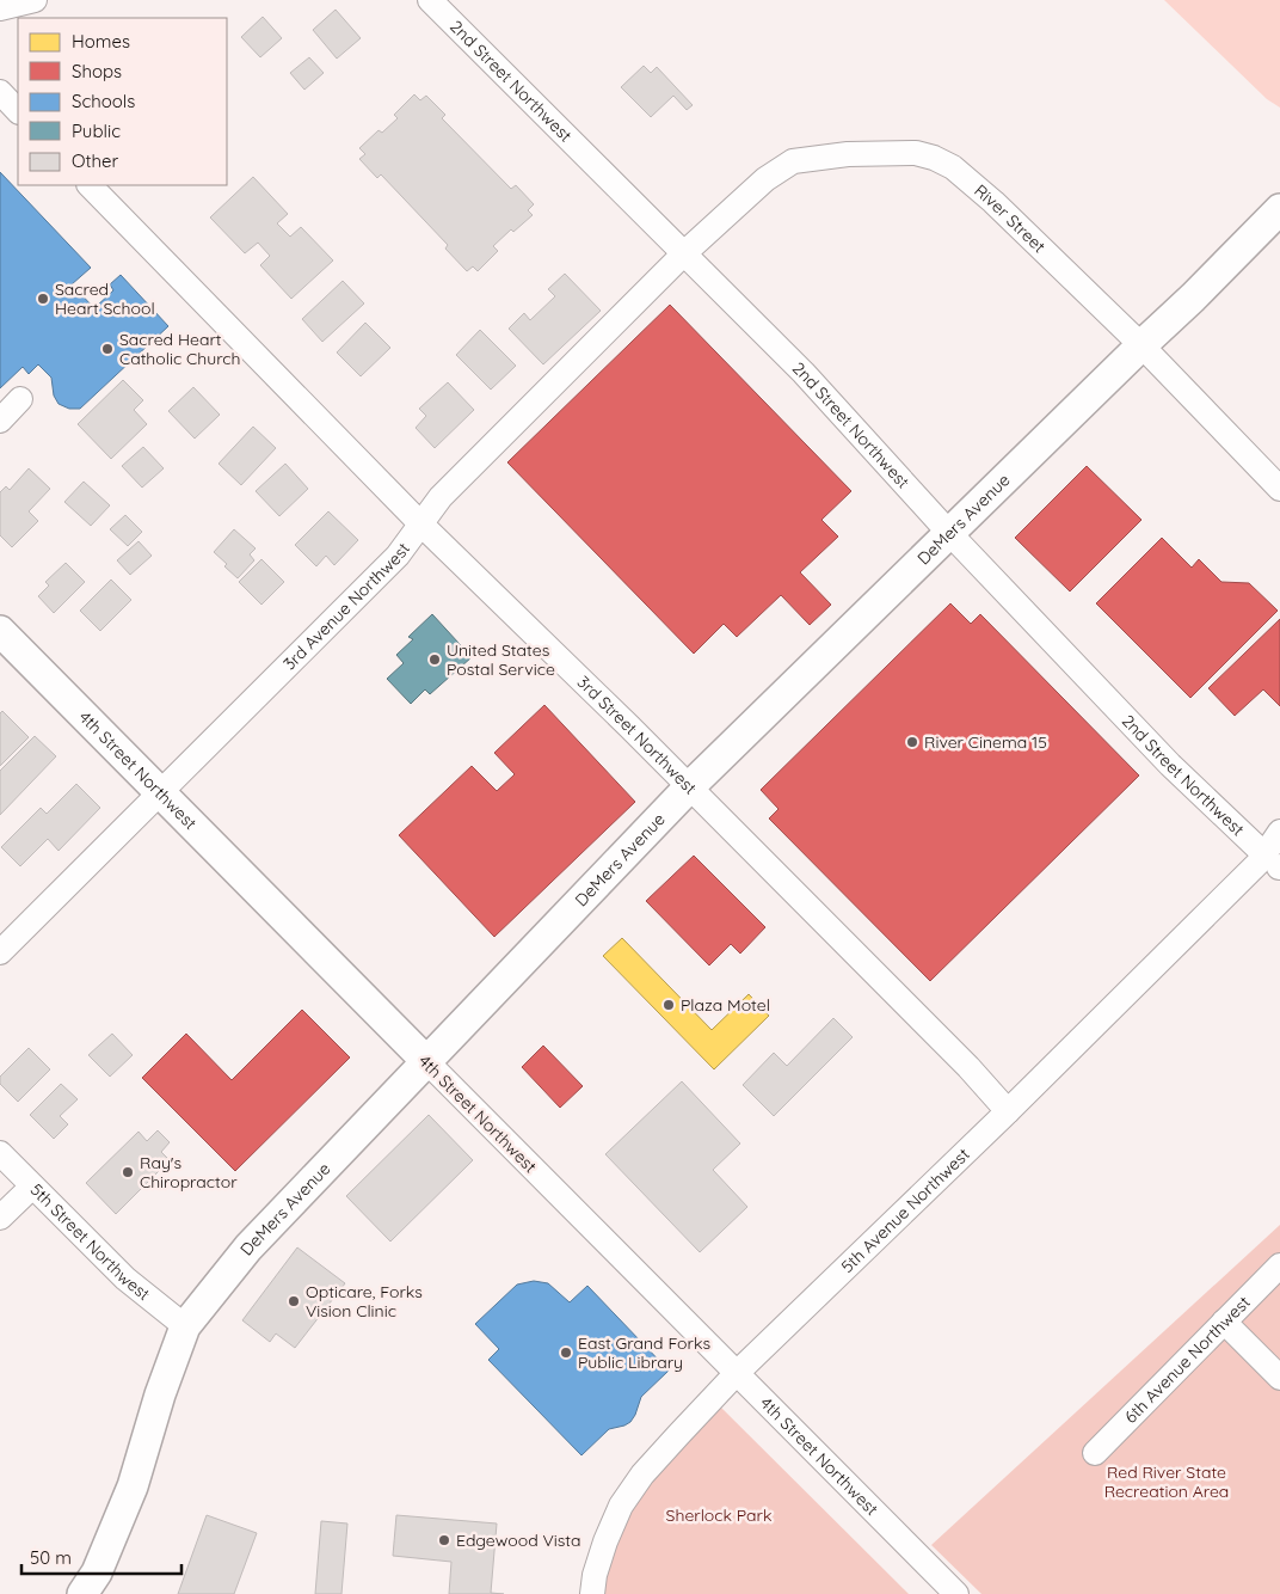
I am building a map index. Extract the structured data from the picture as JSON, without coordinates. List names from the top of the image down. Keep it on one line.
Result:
{"streets":{"main road":["DeMers Avenue","4th Street Northwest"],"street":["2nd Street Northwest","River Street","3rd Avenue Northwest","3rd Street Northwest","5th Avenue Northwest","5th Street Northwest","6th Avenue Northwest"]},"crossings":[["2nd Street Northwest","River Street"],["2nd Street Northwest","DeMers Avenue"],["2nd Street Northwest","3rd Avenue Northwest"],["2nd Street Northwest","5th Avenue Northwest"],["River Street","DeMers Avenue"],["River Street","3rd Avenue Northwest"],["DeMers Avenue","3rd Street Northwest"],["DeMers Avenue","4th Street Northwest"],["DeMers Avenue","5th Street Northwest"],["3rd Avenue Northwest","3rd Street Northwest"],["3rd Avenue Northwest","4th Street Northwest"],["3rd Street Northwest","5th Avenue Northwest"],["4th Street Northwest","5th Avenue Northwest"]],"parks":["Red River State Recreation Area","Sherlock Park"],"places":["Sacred Heart School","Sacred Heart Catholic Church","United States Postal Service","River Cinema 15","Plaza Motel","Ray's Chiropractor","Opticare, Forks Vision Clinic","East Grand Forks Public Library","Edgewood Vista"],"legend":["Homes","Shops","Schools","Public","Other"],"scale_bar":"50 m"}
